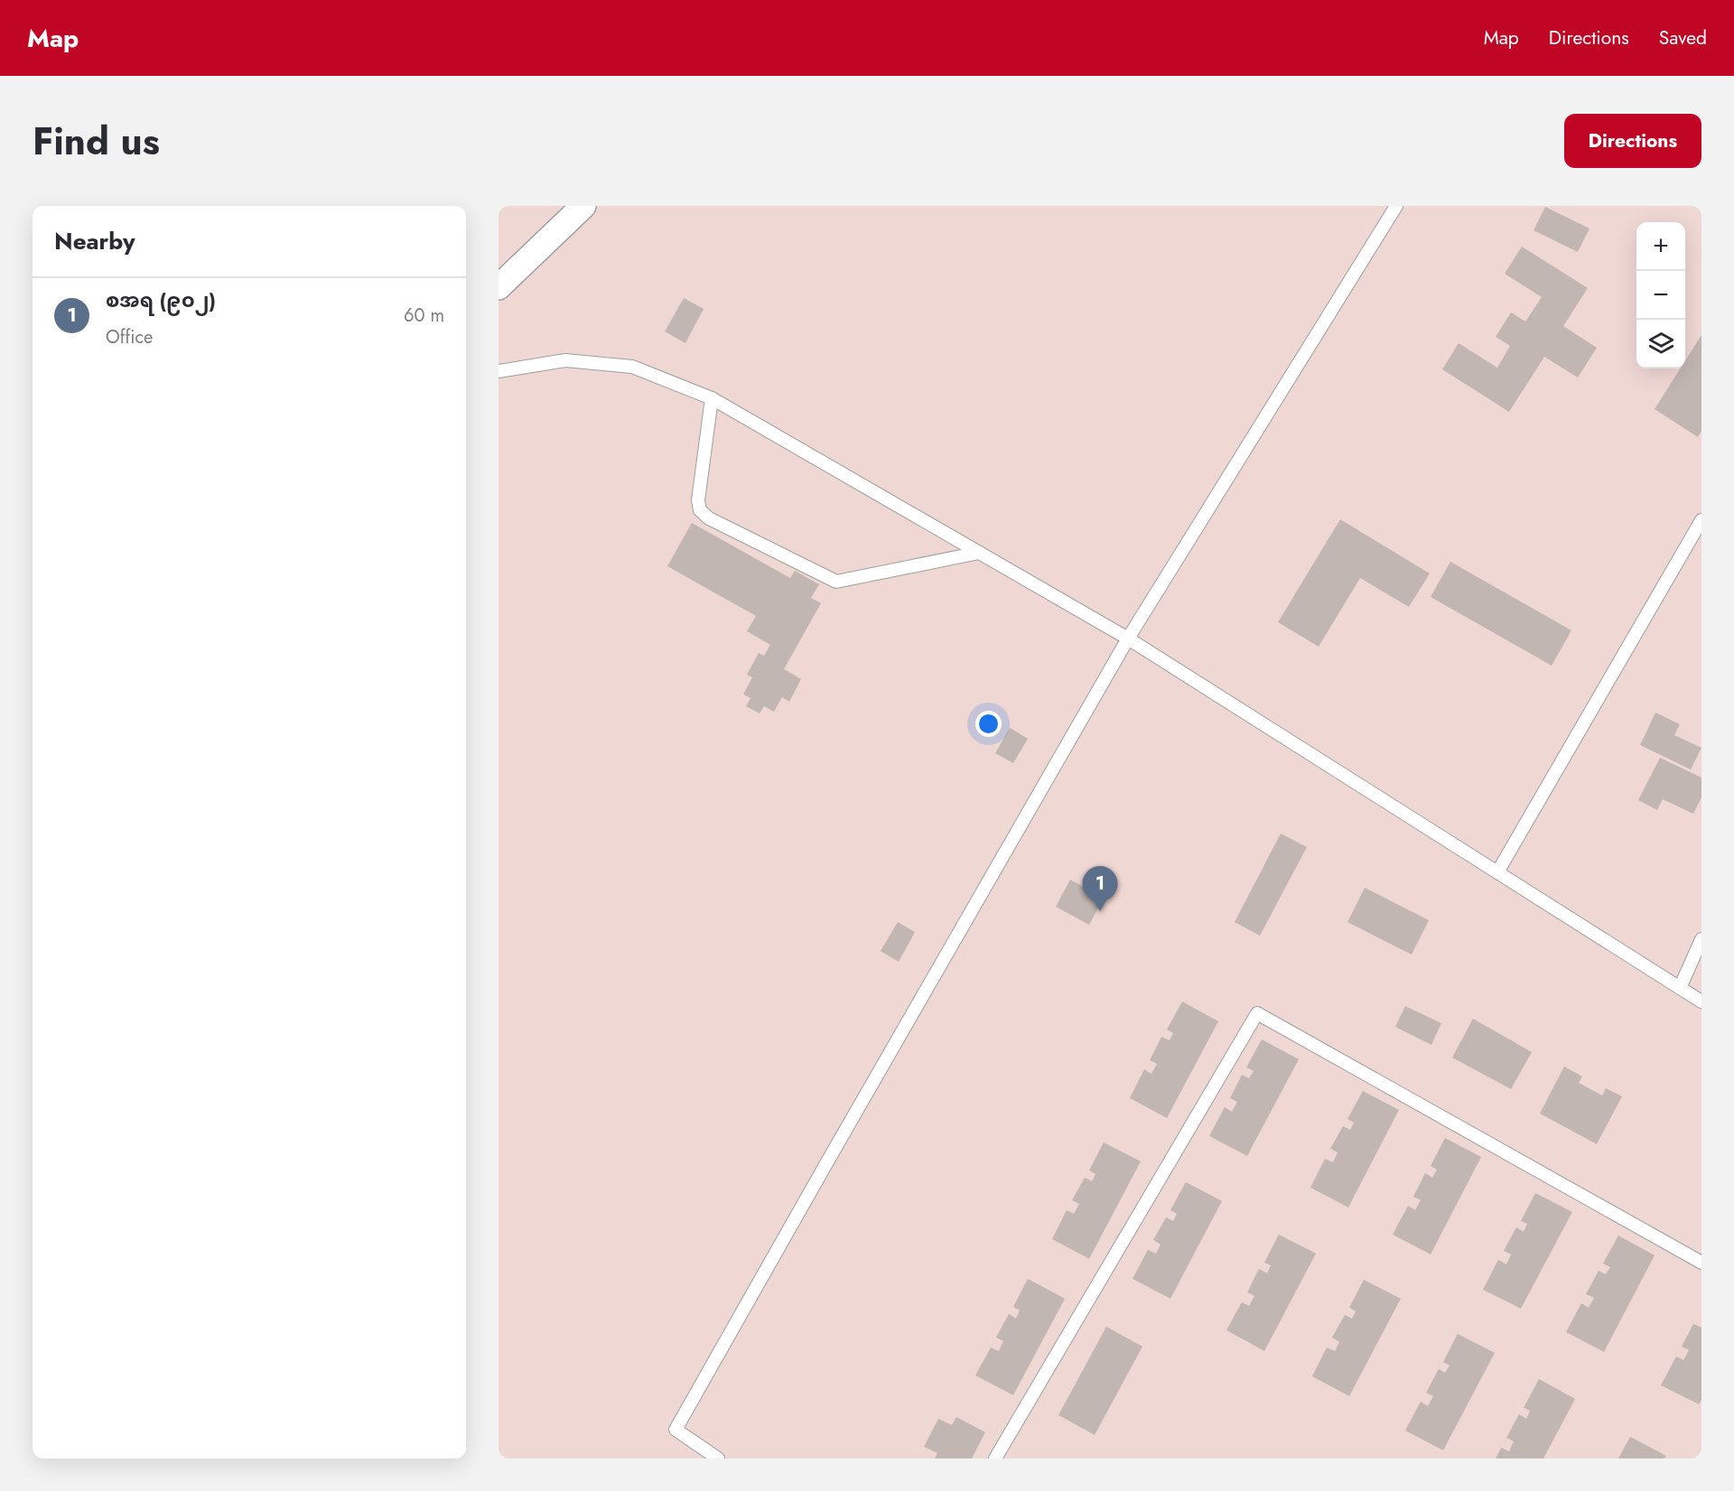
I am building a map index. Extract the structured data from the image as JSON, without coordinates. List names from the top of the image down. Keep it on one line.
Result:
{"page":{"header":"Map","nav":["Map","Directions","Saved"],"title":"Find us","buttons":"Directions","heading":"Nearby","map_buttons":["+","−"],"list":[{"mark":"1","name":"စအရ (၉၀၂)","note":"Office","value":"60 m"}],"pins":"1"}}
